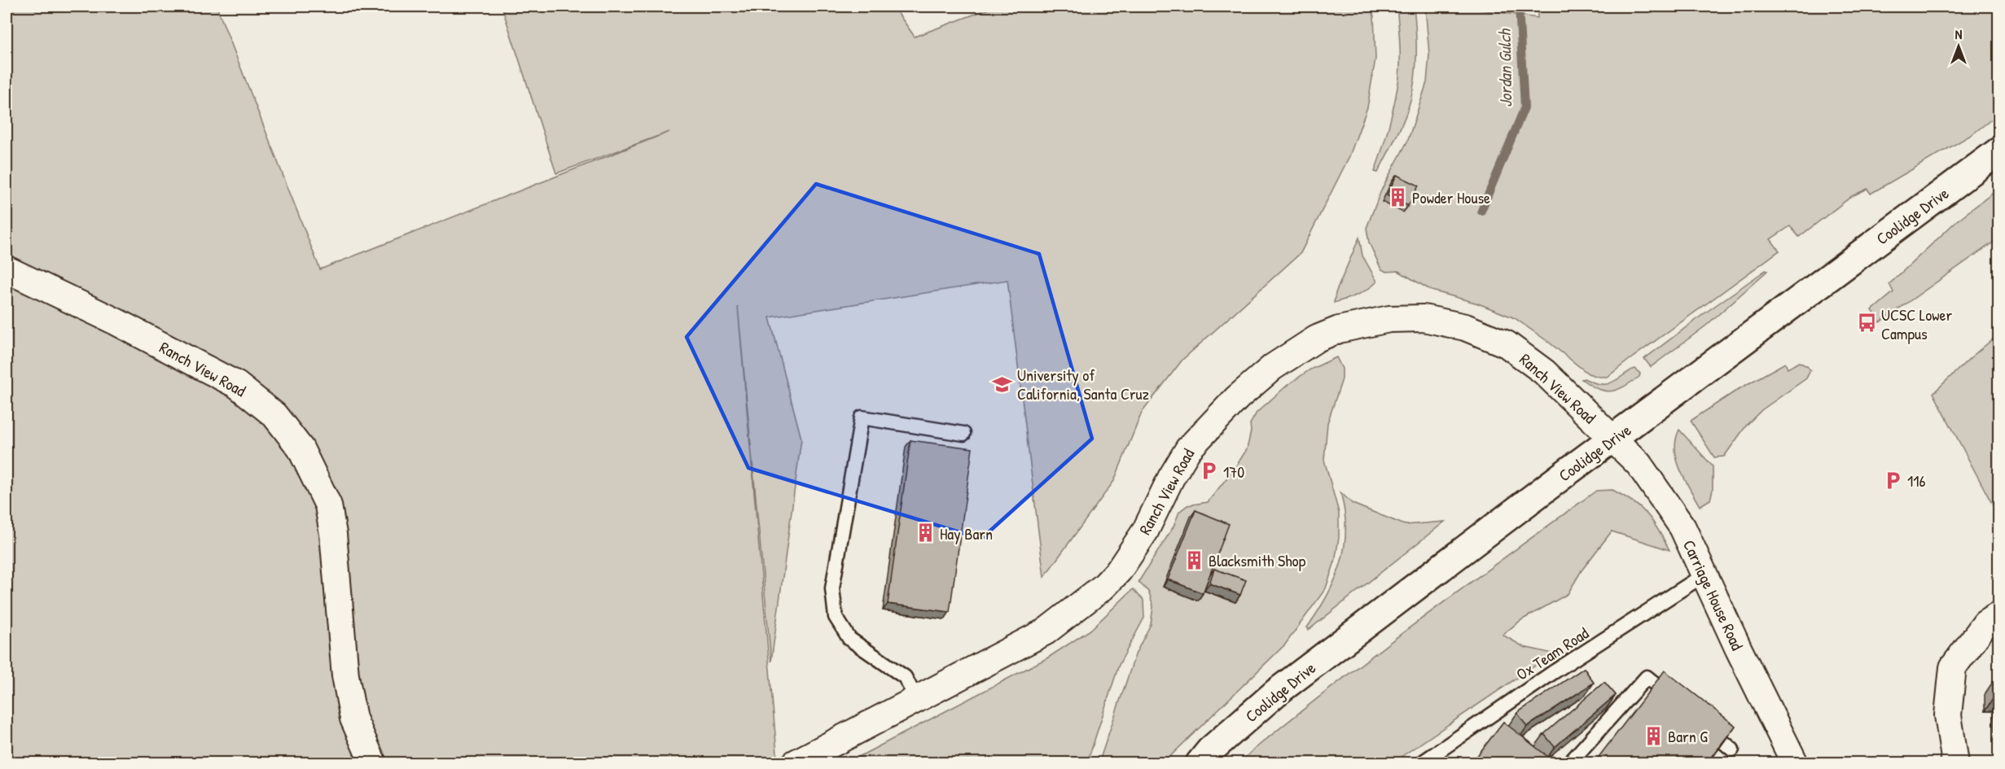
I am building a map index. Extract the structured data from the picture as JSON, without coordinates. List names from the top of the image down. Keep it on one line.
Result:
{"streets":{"main road":["Coolidge Drive"],"street":["Ranch View Road","Carriage House Road"],"lane":["Ox Team Road"]},"crossings":[["Coolidge Drive","Ranch View Road"],["Coolidge Drive","Carriage House Road"],["Ranch View Road","Carriage House Road"],["Carriage House Road","Ox Team Road"]],"water":["Jordan Gulch"],"places":{"building":["Powder House","Hay Barn","Blacksmith Shop","Barn G"],"bus stop":["UCSC Lower Campus"],"school or university":["University of California, Santa Cruz"],"parking":["170","116"]},"north":"top"}
